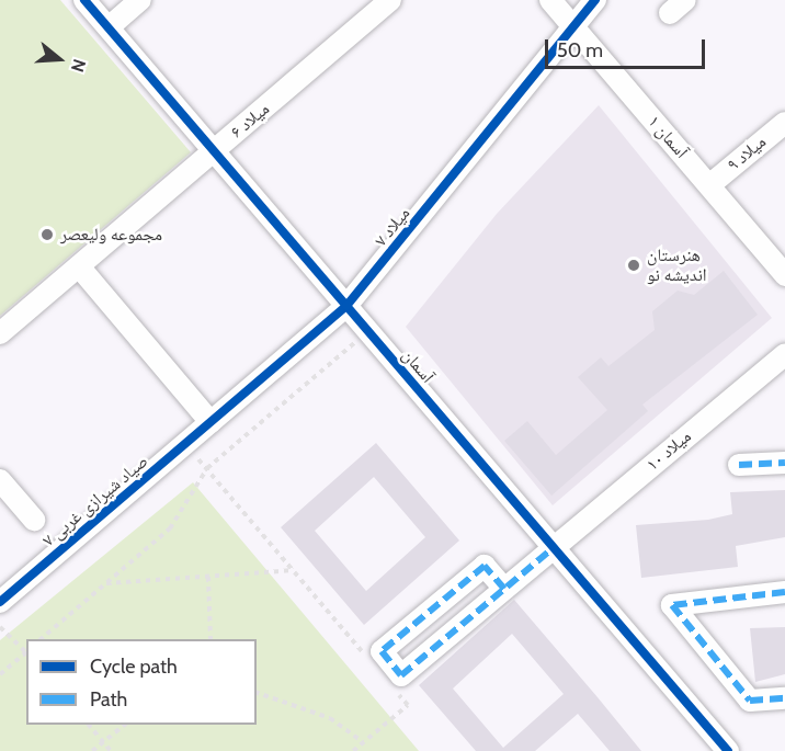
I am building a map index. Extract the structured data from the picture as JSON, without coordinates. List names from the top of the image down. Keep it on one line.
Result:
{"streets":{"street":["میلاد ۶","آسمان ۱","میلاد ۹","میلاد ۷","آسمان","میلاد ۱۰","صیاد شیرازی غربی ۷"]},"crossings":[["میلاد ۶","آسمان"],["آسمان ۱","میلاد ۹"],["آسمان ۱","میلاد ۷"],["میلاد ۷","آسمان"],["میلاد ۷","صیاد شیرازی غربی ۷"],["آسمان","میلاد ۱۰"]],"places":["مجموعه ولیعصر","هنرستان اندیشه نو"],"legend":["Cycle path","Path"],"scale_bar":"50 m","north":"right"}
